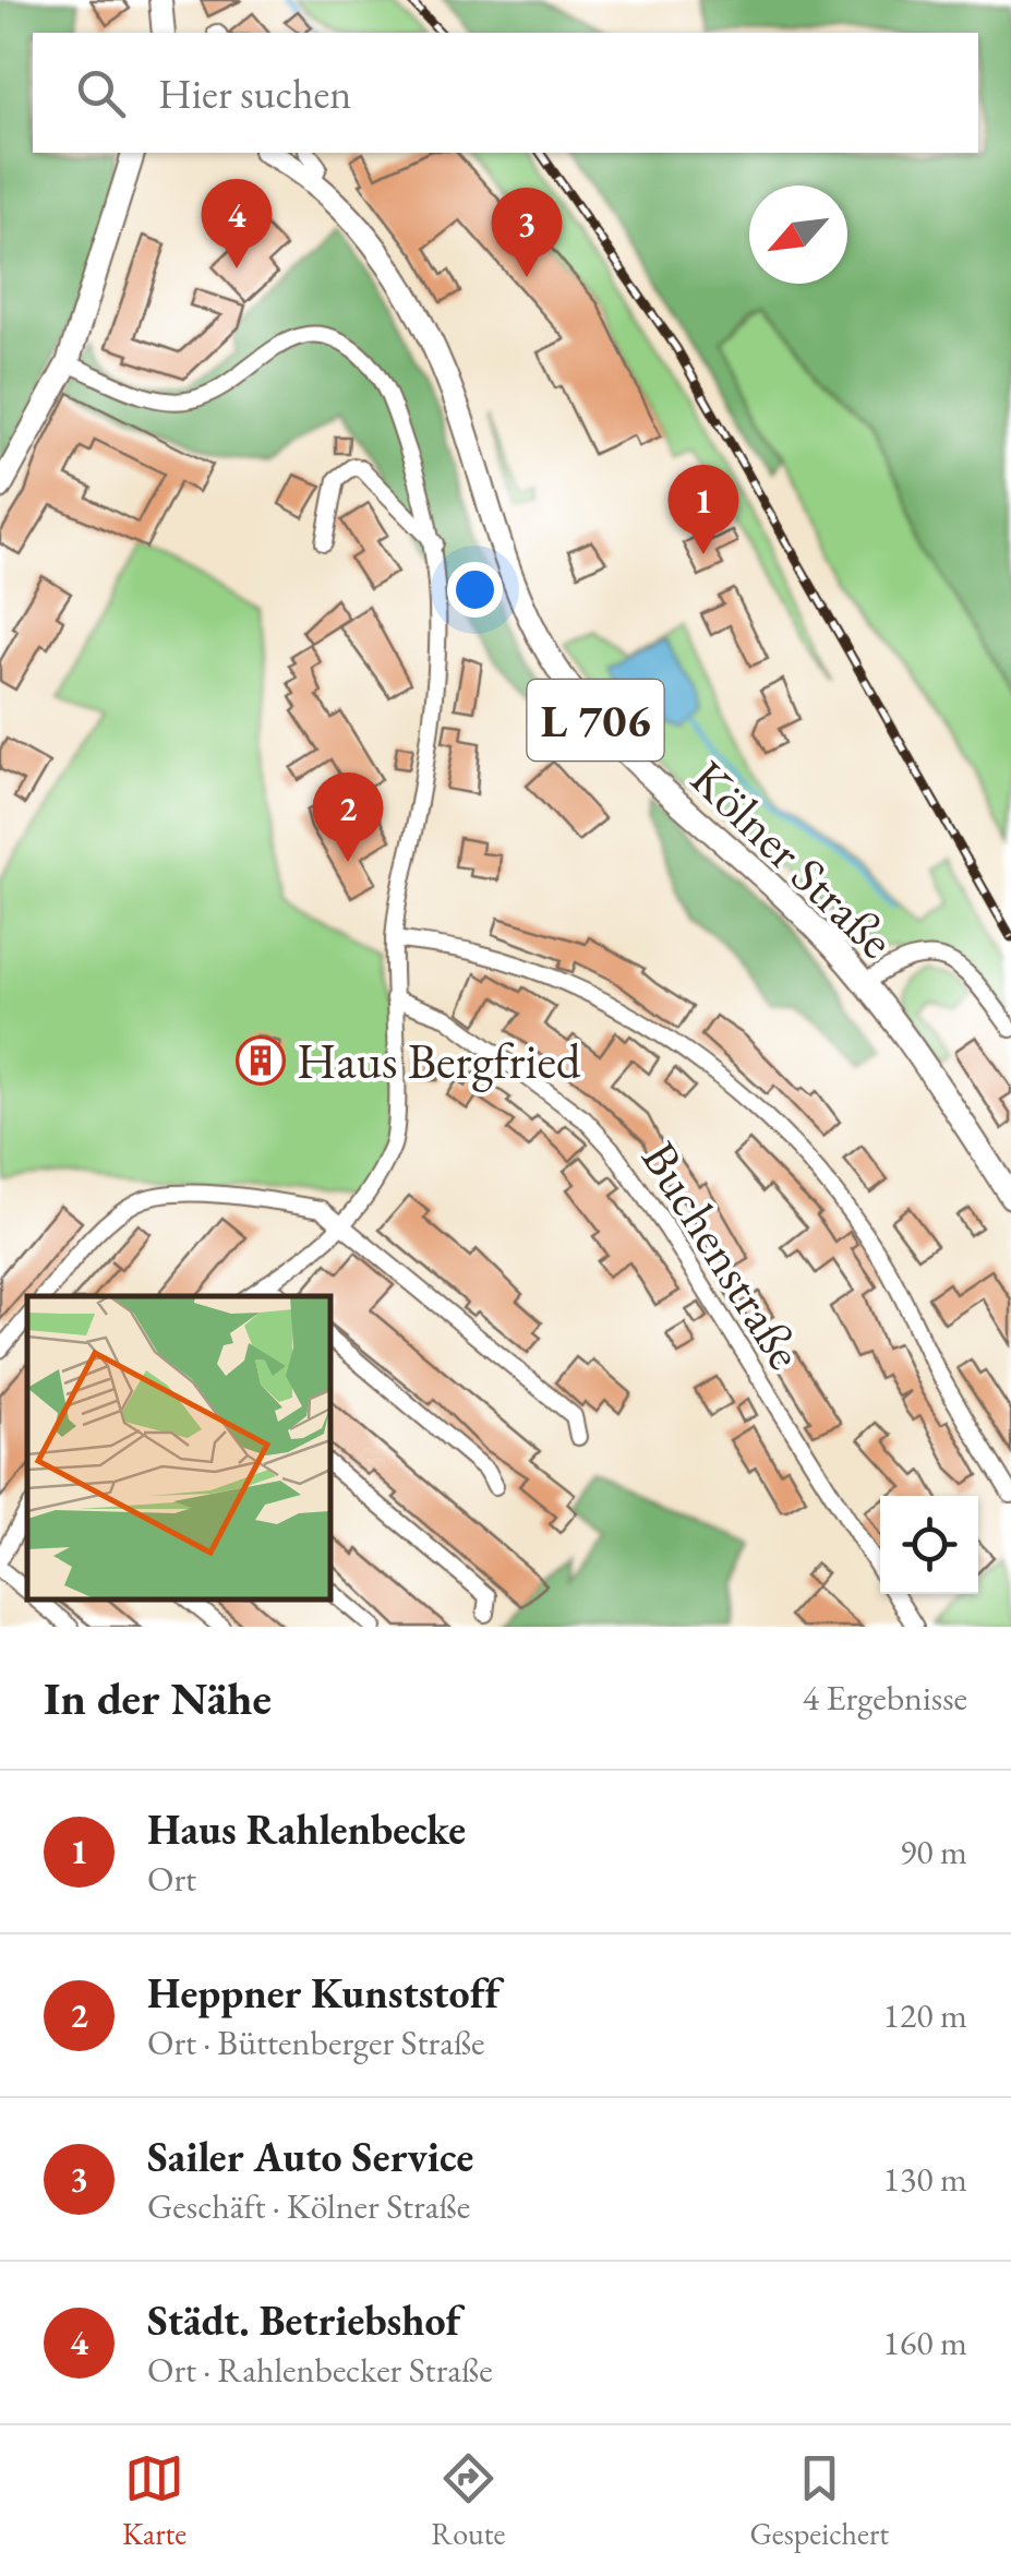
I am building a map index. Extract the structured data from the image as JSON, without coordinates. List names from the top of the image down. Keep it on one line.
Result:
{"streets":{"main road":["L 706","Kölner Straße"],"street":["Buchenstraße"]},"places":{"building":["Haus Bergfried"]},"north":"bottom left","page":{"search":"Hier suchen","pins":["4","3","1","2"],"heading":["In der Nähe","4 Ergebnisse"],"list":[{"mark":"1","name":"Haus Rahlenbecke","note":"Ort","value":"90 m"},{"mark":"2","name":"Heppner Kunststoff","note":"Ort · Büttenberger Straße","value":"120 m"},{"mark":"3","name":"Sailer Auto Service","note":"Geschäft · Kölner Straße","value":"130 m"},{"mark":"4","name":"Städt. Betriebshof","note":"Ort · Rahlenbecker Straße","value":"160 m"}],"nav":["Karte","Route","Gespeichert"]}}
